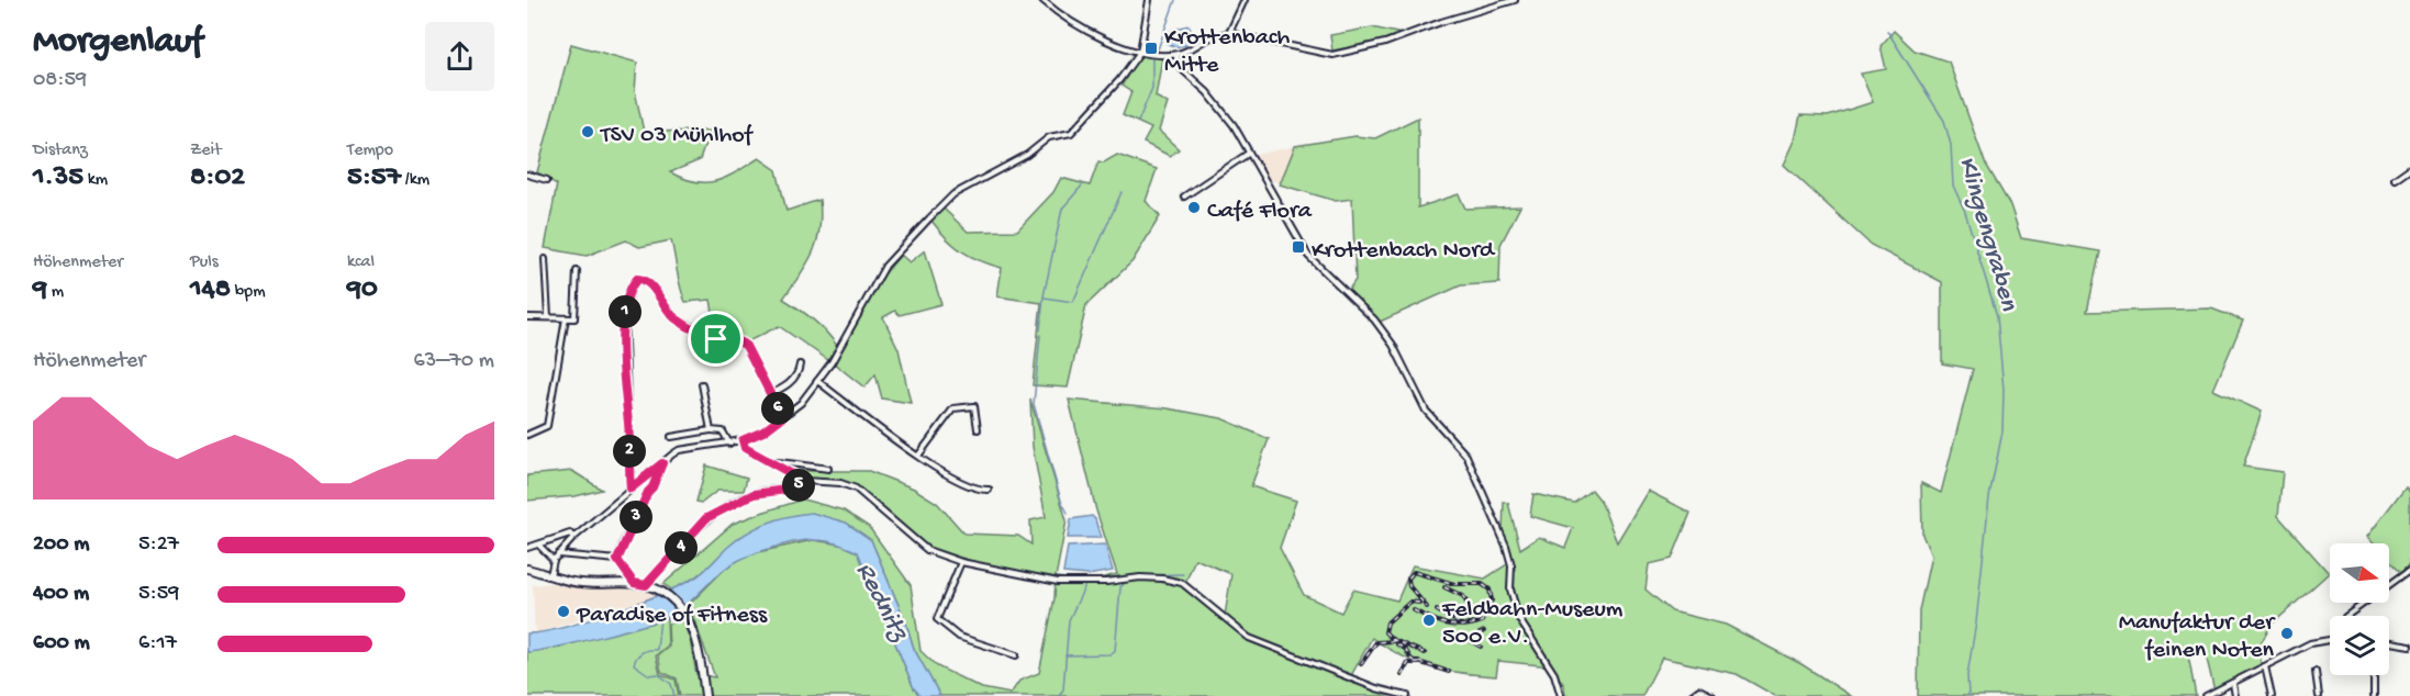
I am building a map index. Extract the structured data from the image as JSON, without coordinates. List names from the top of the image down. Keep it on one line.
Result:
{"water":["Klingengraben","Rednitz"],"places":{"transit":["Krottenbach Mitte","Krottenbach Nord"],"other":["TSV 03 Mühlhof","Café Flora","Paradise of Fitness","Feldbahn-Museum 500 e.V.","Manufaktur der feinen Noten"]},"north":"right","page":{"heading":["Morgenlauf","08:59"],"stats":[["Distanz","1.35 km"],["Zeit","8:02"],["Tempo","5:57 /km"],["Höhenmeter","9 m"],["Puls","148 bpm"],["kcal","90"]],"pins":["1","6","2","5","3","4"],"chart":["Höhenmeter","63–70 m"],"list":[{"name":"200 m","note":"5:27"},{"name":"400 m","note":"5:59"},{"name":"600 m","note":"6:17"}]}}
